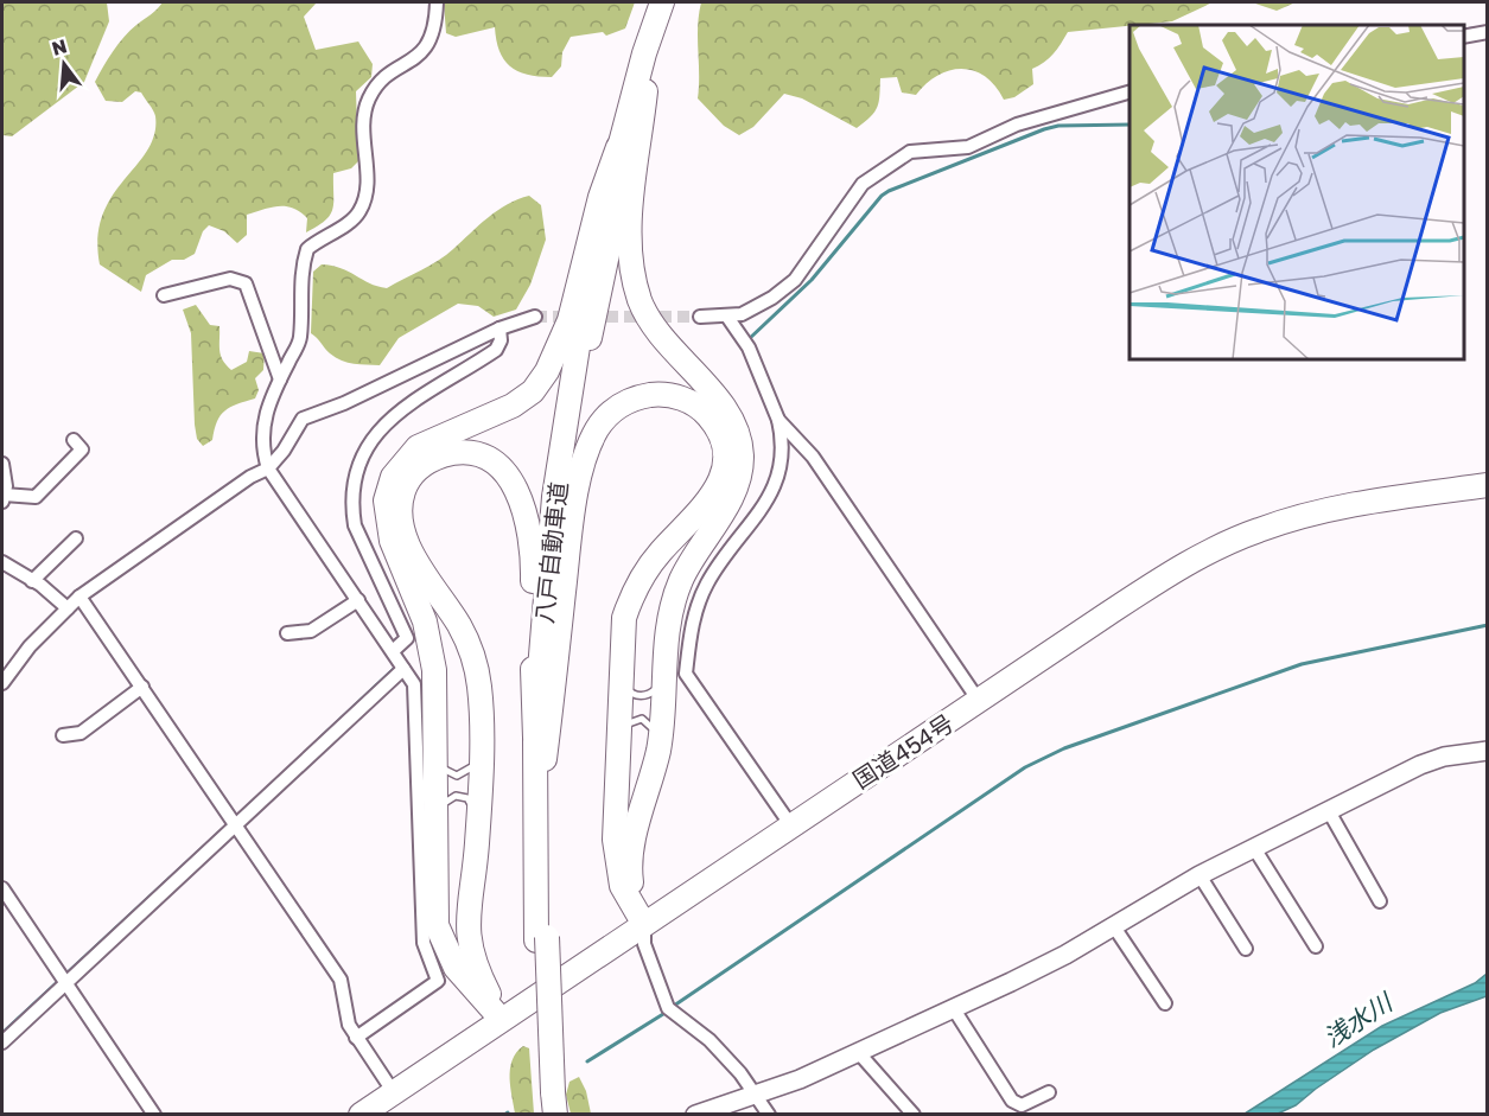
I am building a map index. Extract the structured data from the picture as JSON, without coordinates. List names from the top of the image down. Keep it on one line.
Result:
{"streets":{"highway":["八戸自動車道","国道454号"]},"water":["浅水川"],"north":"top"}
